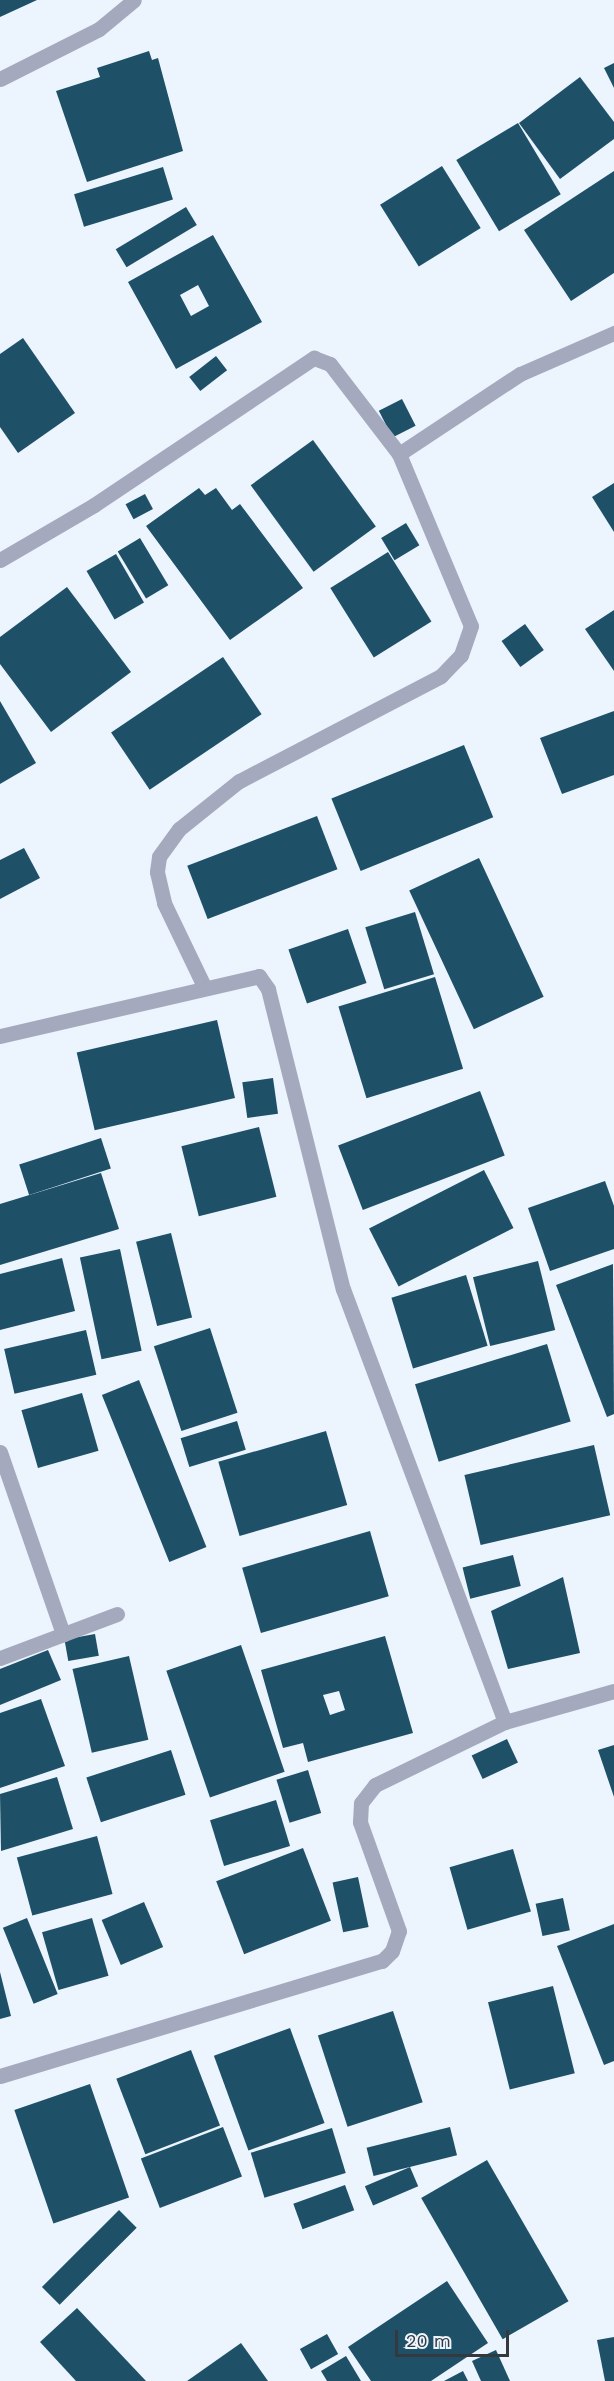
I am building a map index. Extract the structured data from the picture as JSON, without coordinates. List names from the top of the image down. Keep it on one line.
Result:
{"scale_bar":"20 m"}
